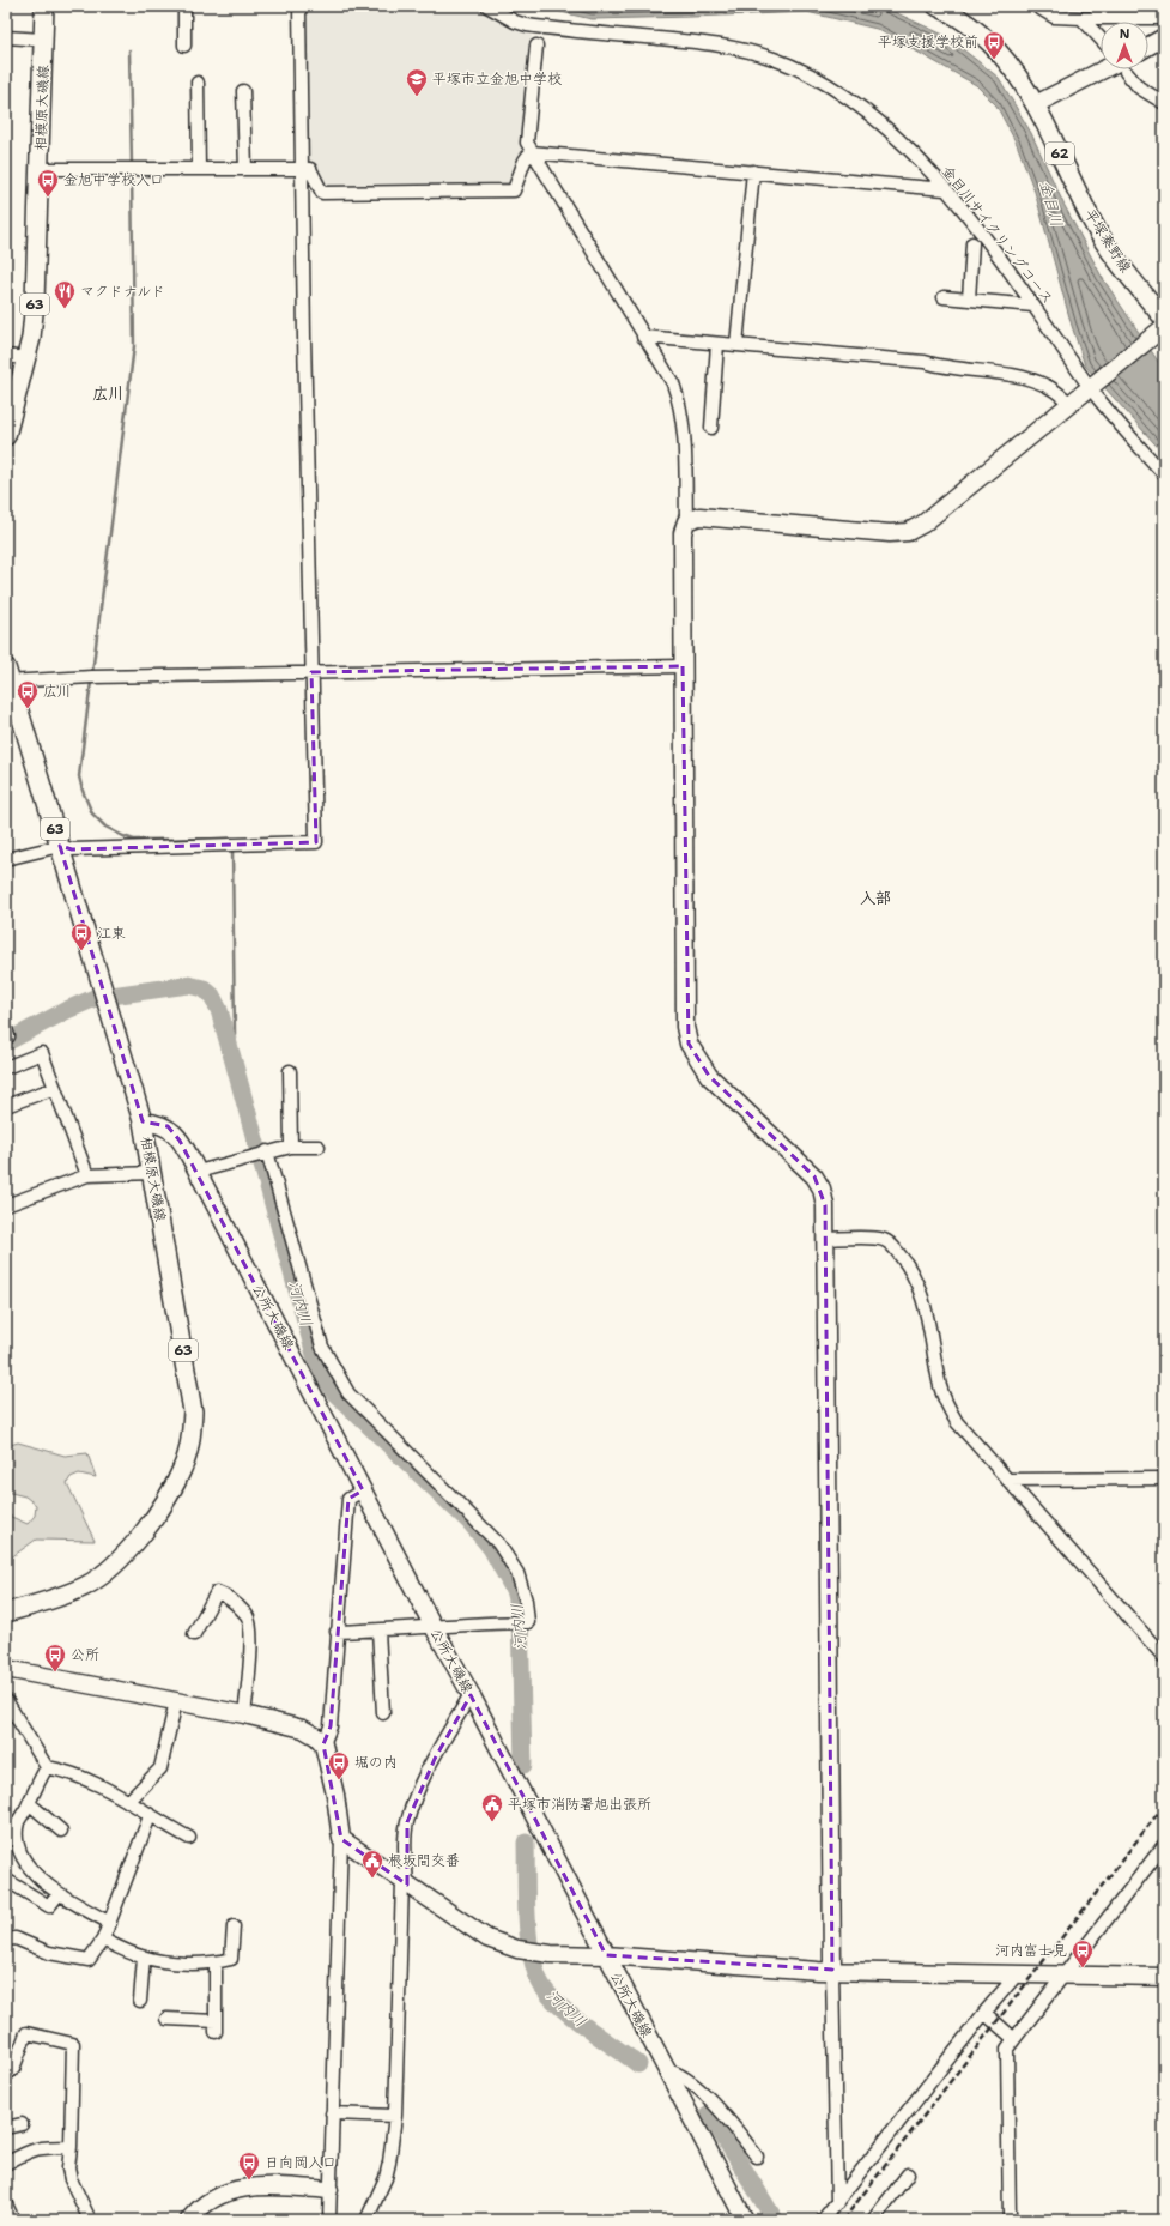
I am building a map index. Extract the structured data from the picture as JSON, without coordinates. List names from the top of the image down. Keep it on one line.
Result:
{"streets":{"main road":["相模原大磯線","62","平塚秦野線","63"],"street":["金目川サイクリングコース","公所大磯線"]},"crossings":[["相模原大磯線","公所大磯線"]],"districts":["広川","入部"],"water":["金目川","河内川"],"places":{"bus stop":["平塚支援学校前","金旭中学校入口","広川","江東","公所","堀の内","河内富士見","日向岡入口"],"school or university":["平塚市立金旭中学校"],"restaurant":["マクドナルド"],"public building":["平塚市消防署旭出張所","根坂間交番"]},"north":"top"}
